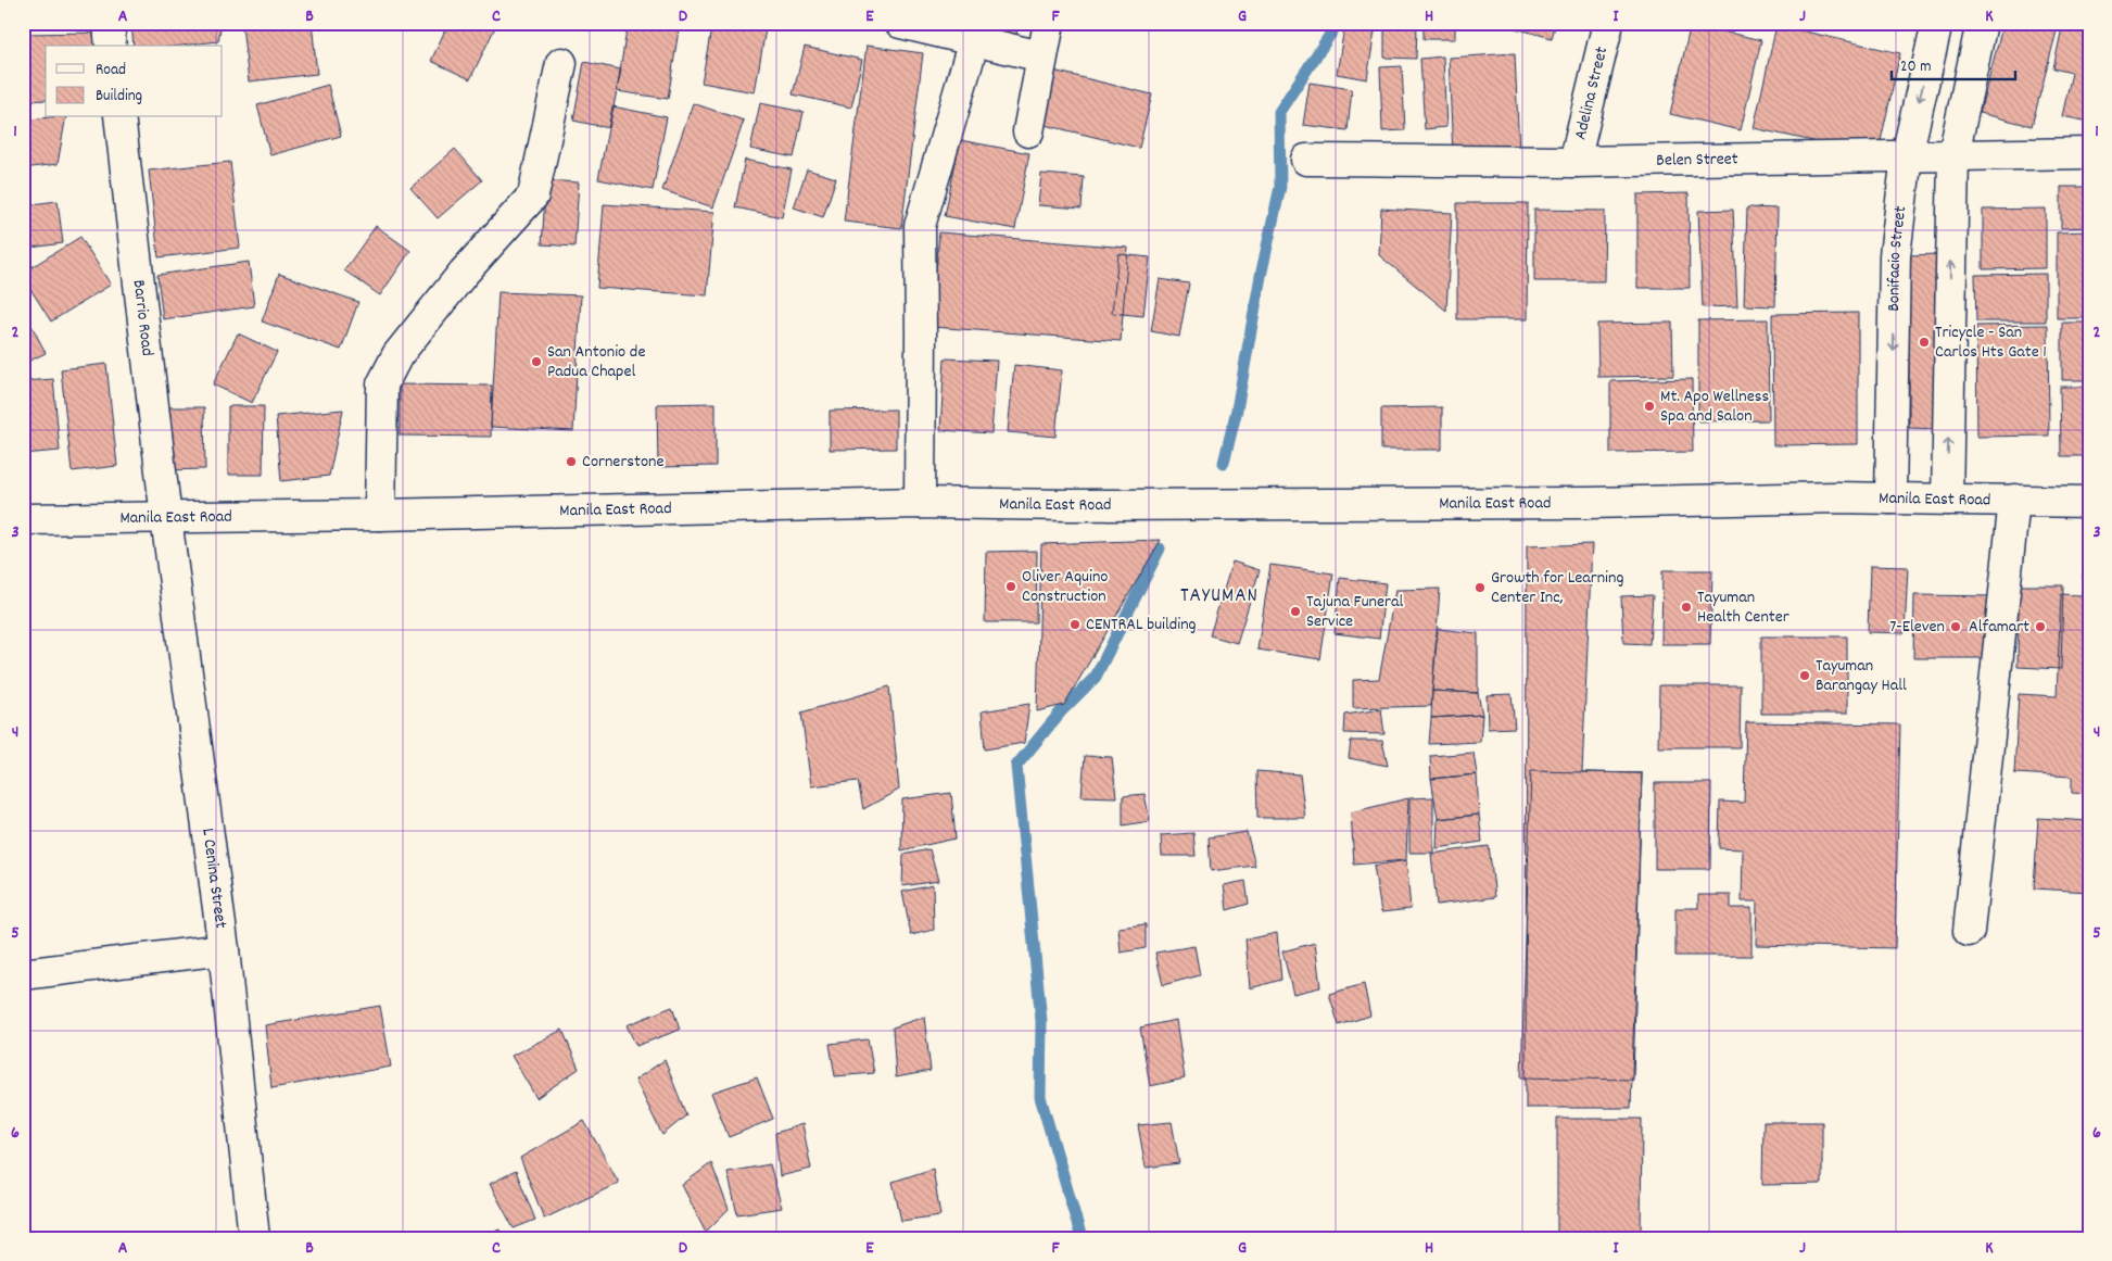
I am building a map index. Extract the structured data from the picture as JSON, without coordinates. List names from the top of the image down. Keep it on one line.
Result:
{"streets":{"street":["Adelina Street","Belen Street","Bonifacio Street","Barrio Road","Manila East Road","L Cenina Street"]},"crossings":[["Adelina Street","Belen Street"],["Belen Street","Bonifacio Street"],["Bonifacio Street","Manila East Road"],["Barrio Road","Manila East Road"],["Barrio Road","L Cenina Street"],["Manila East Road","L Cenina Street"]],"districts":["TAYUMAN"],"places":["Tricycle - San Carlos Hts Gate 1","San Antonio de Padua Chapel","Mt. Apo Wellness Spa and Salon","Cornerstone","Oliver Aquino Construction","Growth for Learning Center Inc,","Tayuman Health Center","Tajuna Funeral Service","CENTRAL building","7-Eleven","Alfamart","Tayuman Barangay Hall"],"legend":["Road","Building"],"scale_bar":"20 m","grid":{"columns":["A","B","C","D","E","F","G","H","I","J","K"],"rows":["1","2","3","4","5","6"]}}
